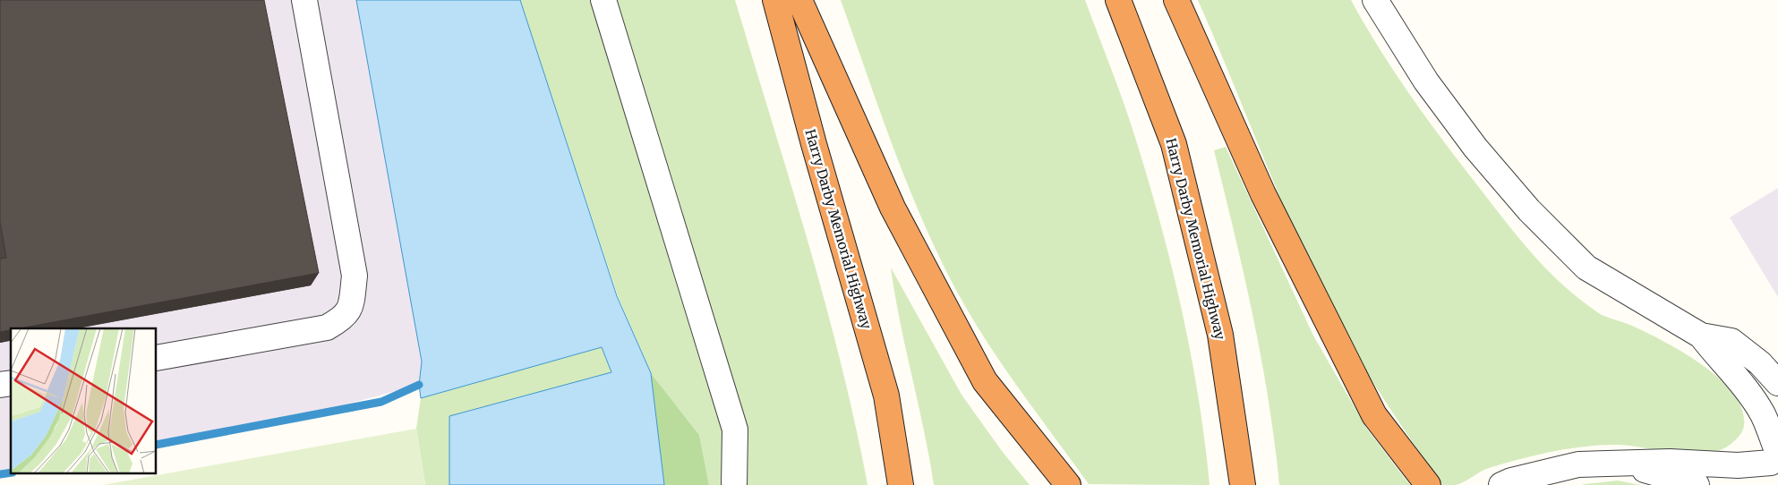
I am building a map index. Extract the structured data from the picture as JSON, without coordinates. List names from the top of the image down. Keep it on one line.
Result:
{"streets":{"highway":["Harry Darby Memorial Highway"]}}
